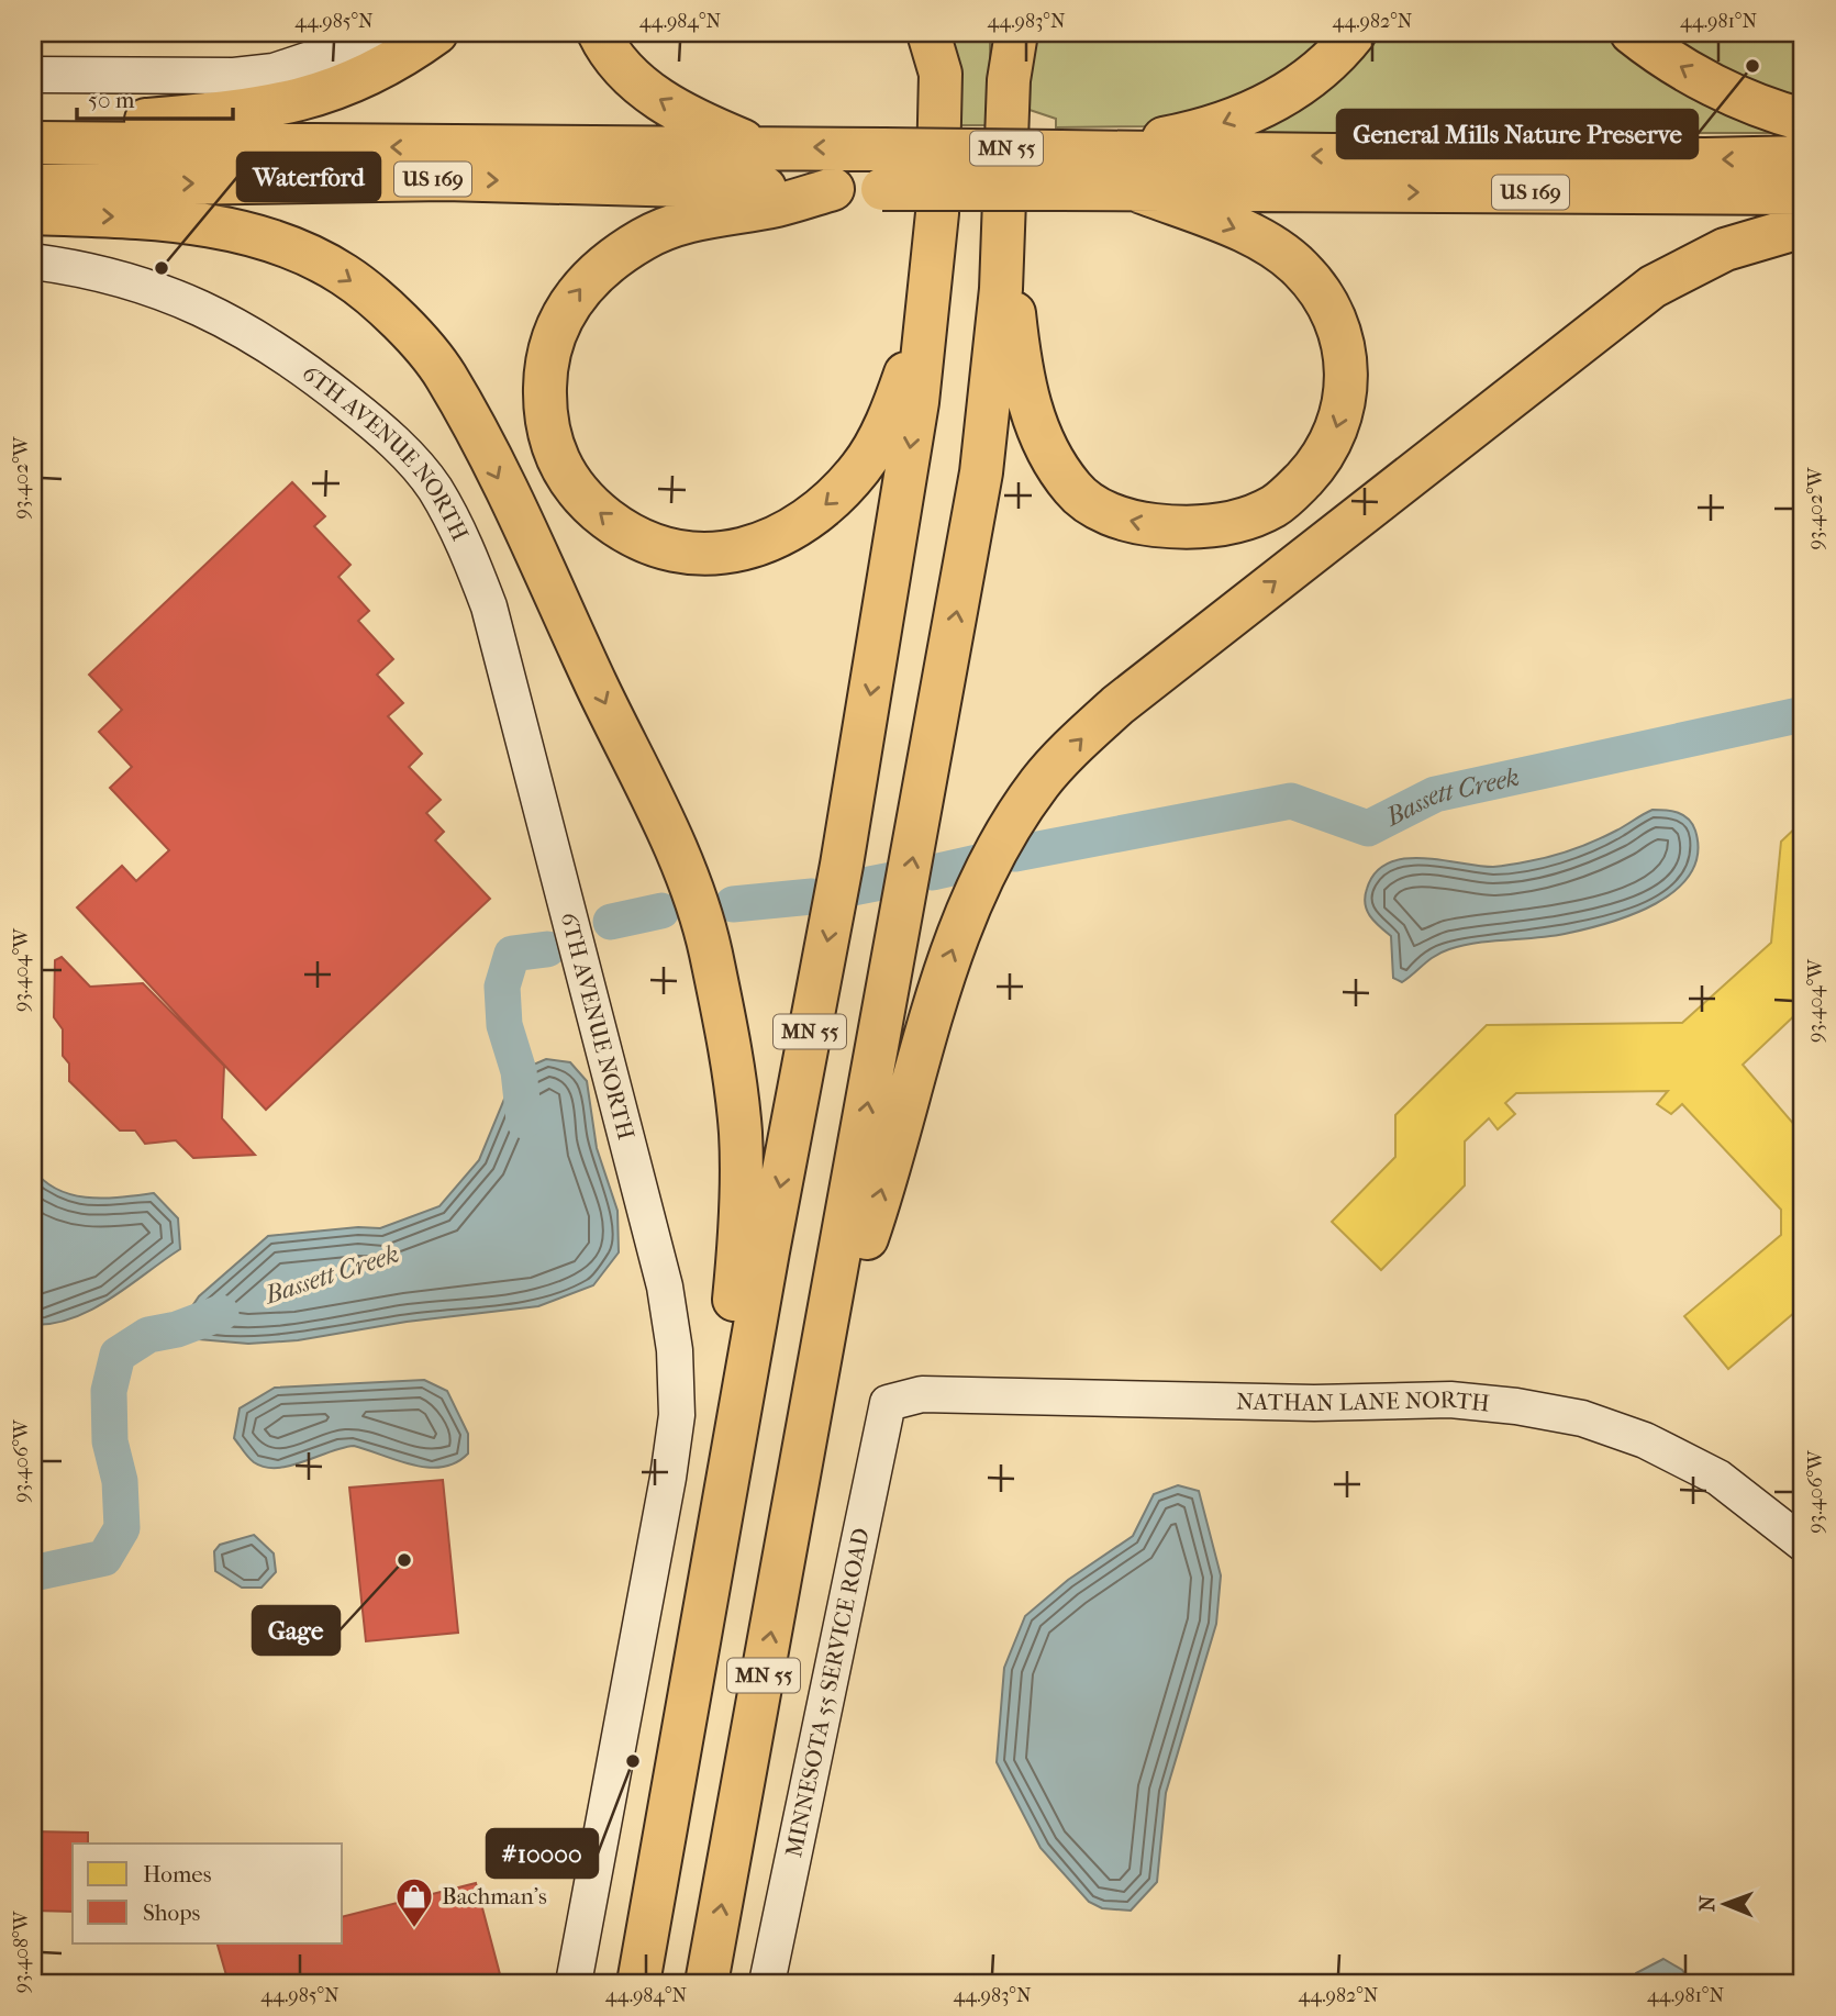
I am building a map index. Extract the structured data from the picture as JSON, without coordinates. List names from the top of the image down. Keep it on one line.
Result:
{"streets":{"highway":["MN 55","US 169"],"street":["6TH AVENUE NORTH","NATHAN LANE NORTH","MINNESOTA 55 SERVICE ROAD"]},"crossings":[["NATHAN LANE NORTH","MINNESOTA 55 SERVICE ROAD"]],"water":["Bassett Creek"],"places":{"other":["General Mills Nature Preserve","Waterford","Gage","#10000"],"shop":["Bachman's"]},"legend":["Homes","Shops"],"scale_bar":"50 m","north":"left","coordinates":["44.985°N","44.984°N","44.983°N","44.982°N","44.981°N","93.402°W","93.404°W","93.406°W","93.408°W"]}
